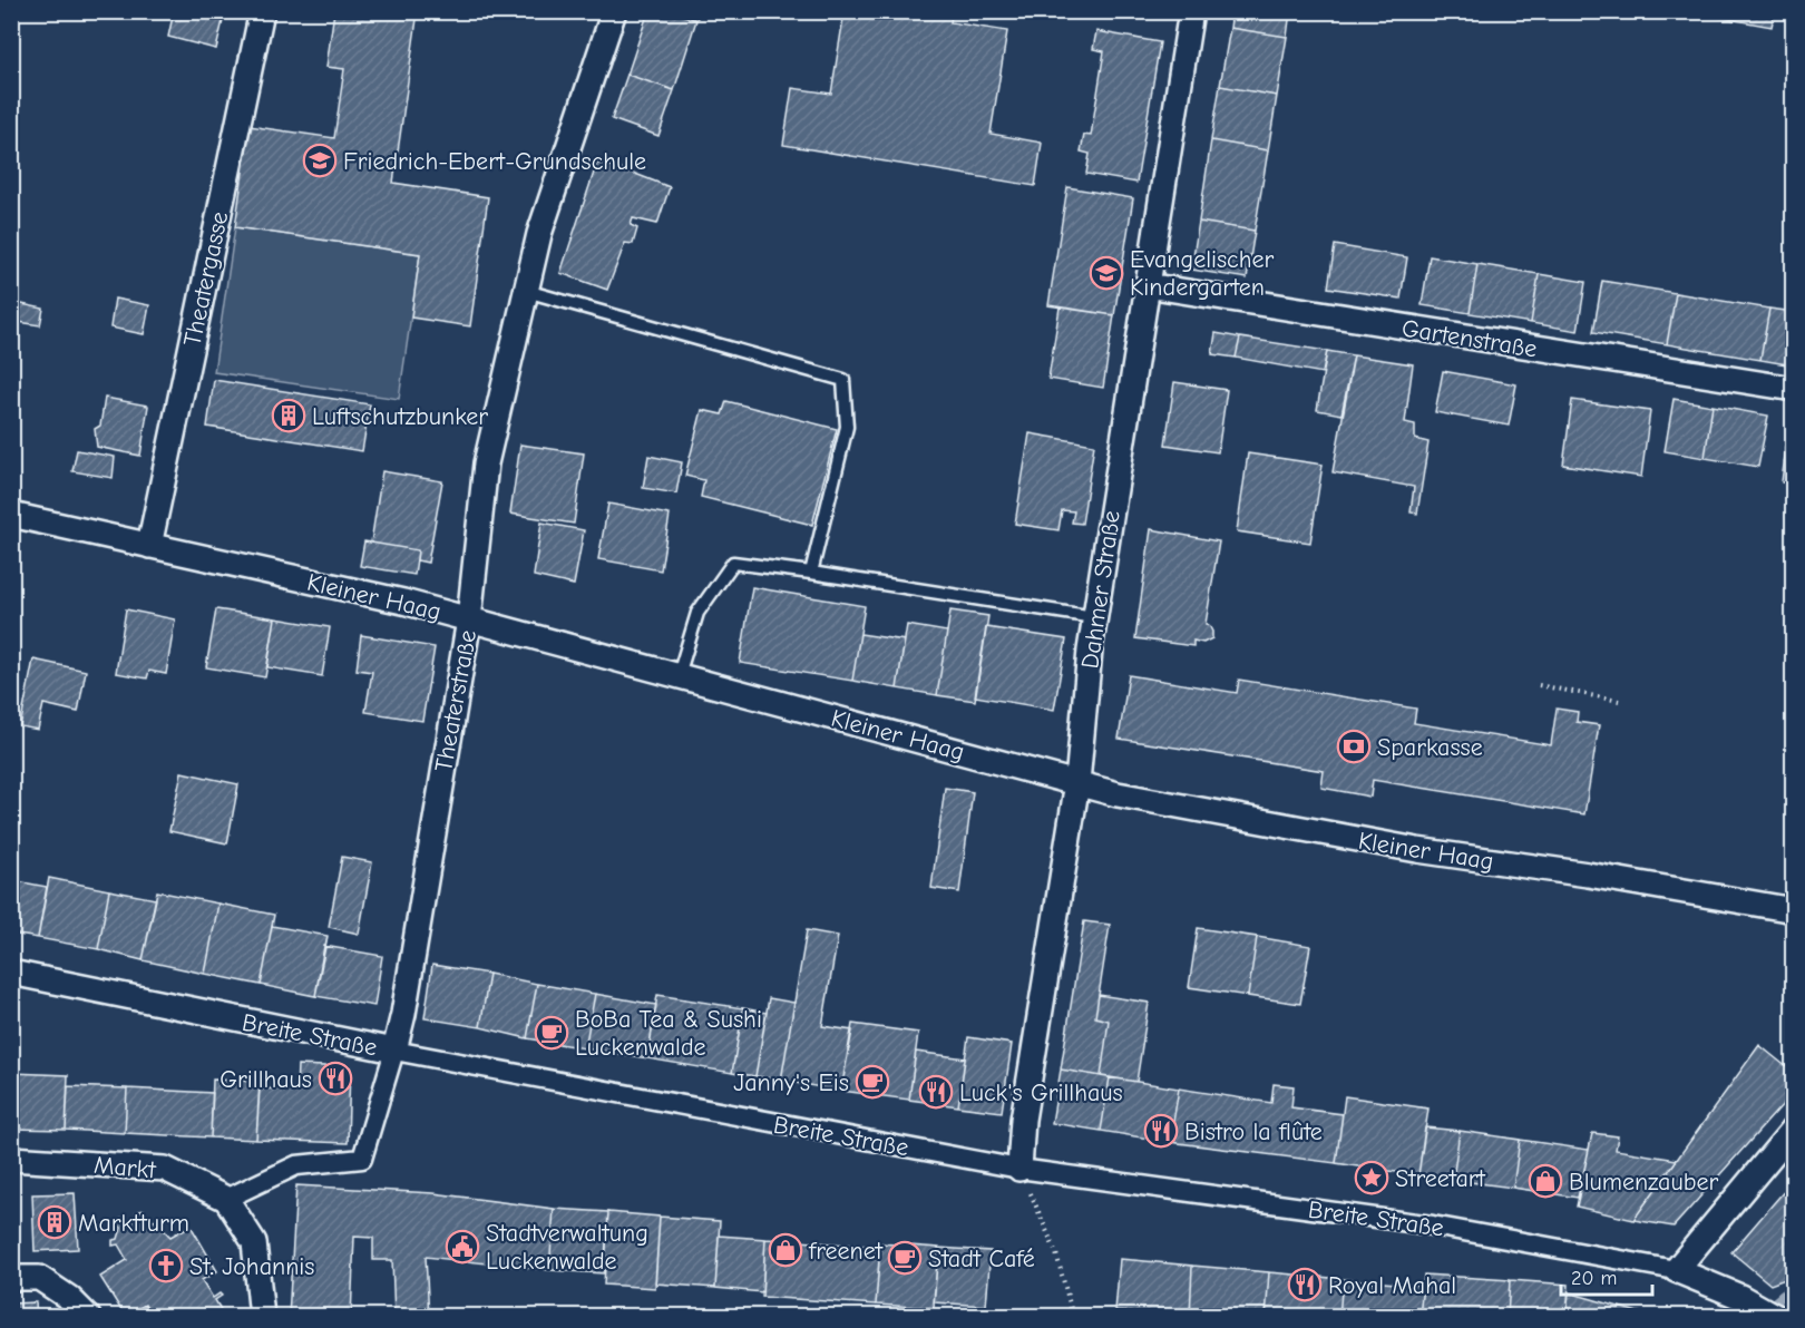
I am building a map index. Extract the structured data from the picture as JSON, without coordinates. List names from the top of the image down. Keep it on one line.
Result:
{"streets":{"street":["Theatergasse","Gartenstraße","Dahmer Straße","Kleiner Haag","Theaterstraße","Breite Straße","Markt"]},"crossings":[["Theatergasse","Kleiner Haag"],["Gartenstraße","Dahmer Straße"],["Dahmer Straße","Kleiner Haag"],["Dahmer Straße","Breite Straße"],["Kleiner Haag","Theaterstraße"],["Theaterstraße","Breite Straße"],["Theaterstraße","Markt"]],"places":{"school or university":["Friedrich-Ebert-Grundschule","Evangelischer Kindergarten"],"building":["Luftschutzbunker","Marktturm"],"bank":["Sparkasse"],"cafe":["BoBa Tea & Sushi Luckenwalde","Janny's Eis","Stadt Café"],"restaurant":["Grillhaus","Luck's Grillhaus","Bistro la flûte","Royal Mahal"],"place":["Streetart"],"shop":["Blumenzauber","freenet"],"public building":["Stadtverwaltung Luckenwalde"],"church":["St. Johannis"]},"scale_bar":"20 m"}
